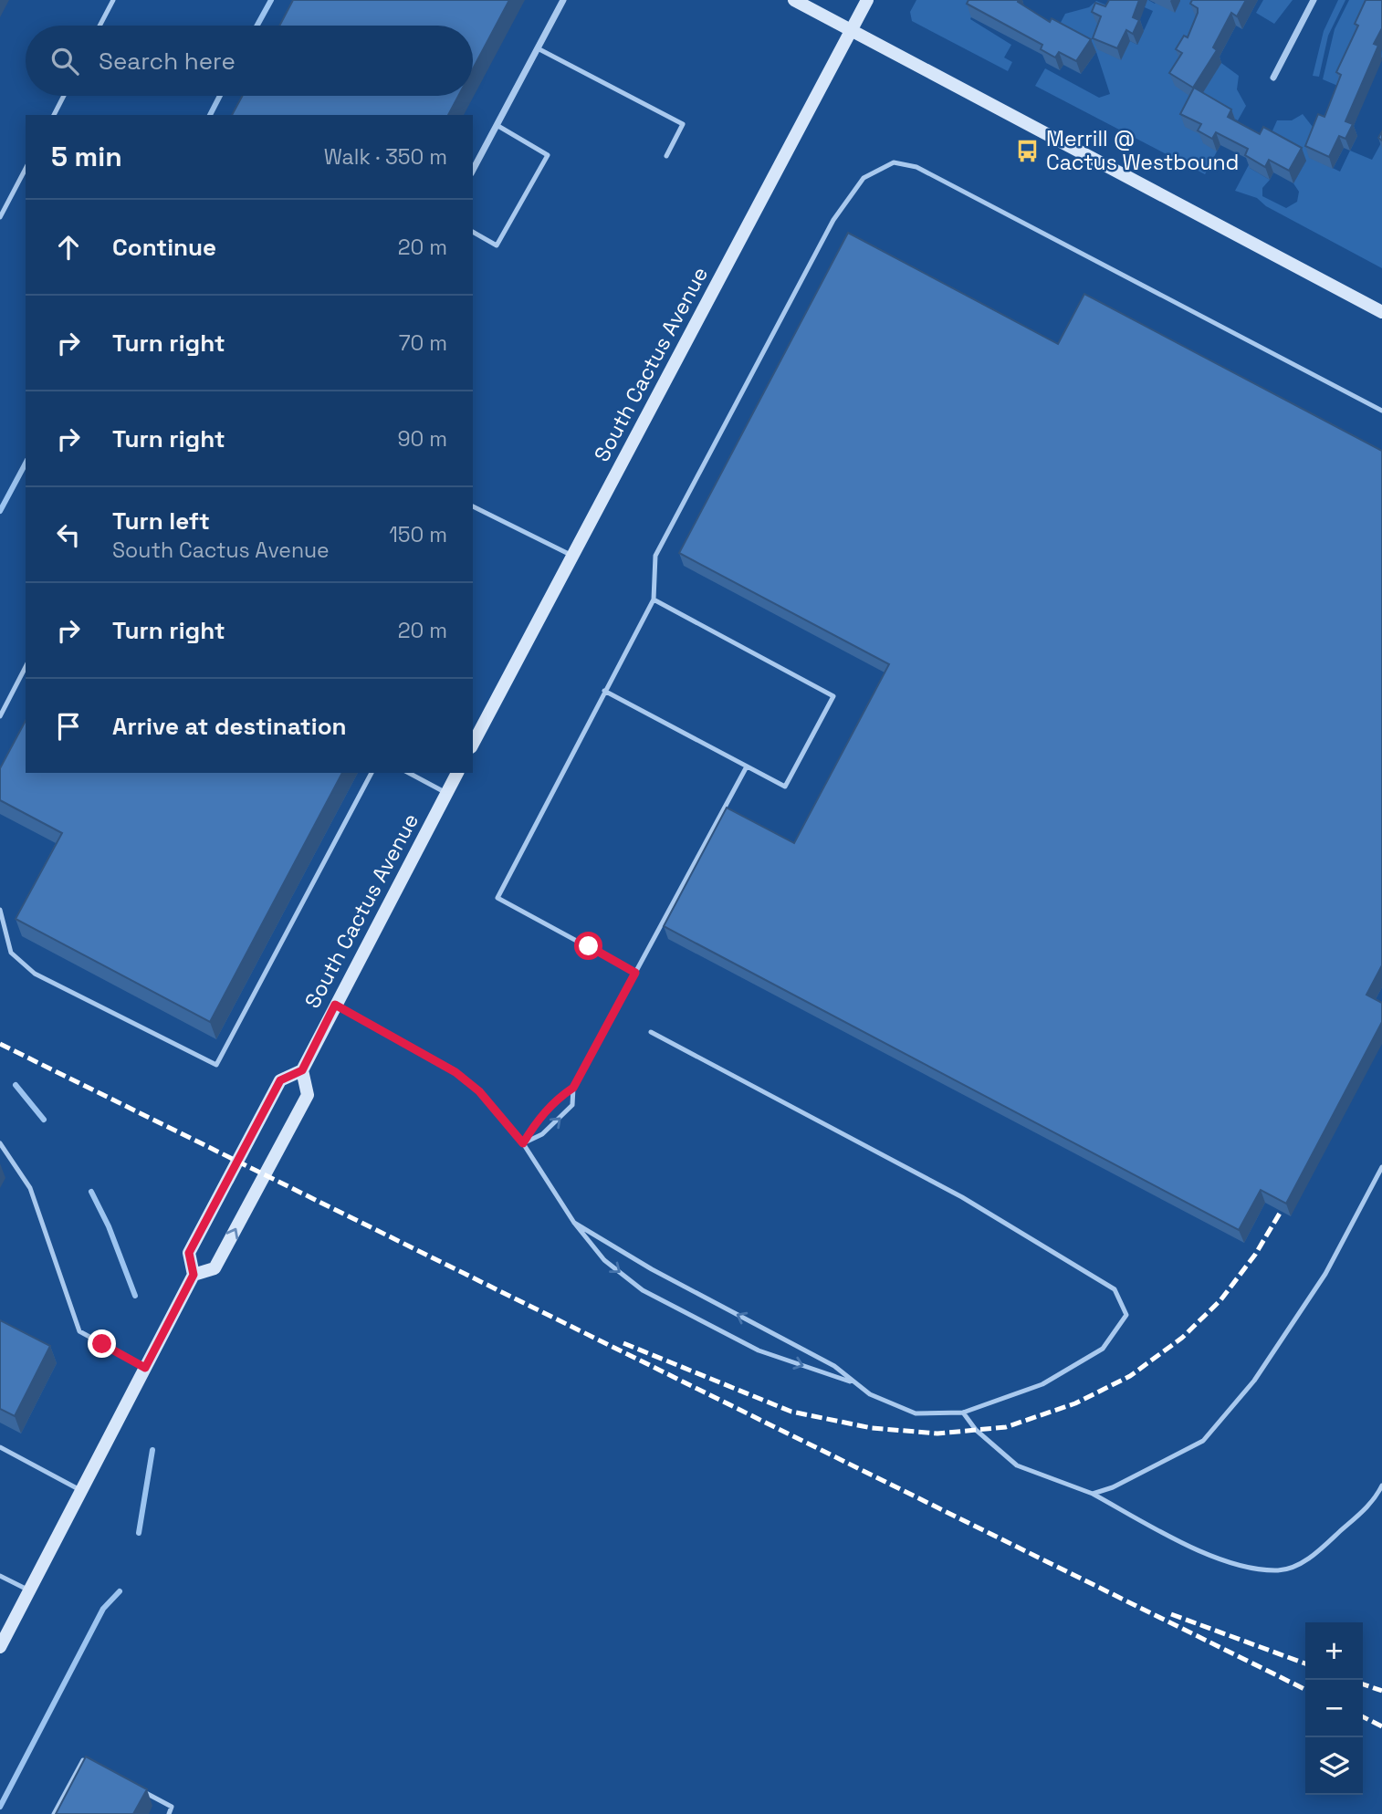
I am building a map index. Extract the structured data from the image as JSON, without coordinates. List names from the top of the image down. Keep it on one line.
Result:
{"streets":{"main road":["South Cactus Avenue"]},"places":{"bus stop":["Merrill @ Cactus Westbound"]},"page":{"search":"Search here","heading":["5 min","Walk · 350 m"],"list":[["Continue","20 m"],["Turn right","70 m"],["Turn right","90 m"],["Turn left","South Cactus Avenue","150 m"],["Turn right","20 m"],"Arrive at destination"],"map_buttons":["+","−"]}}
